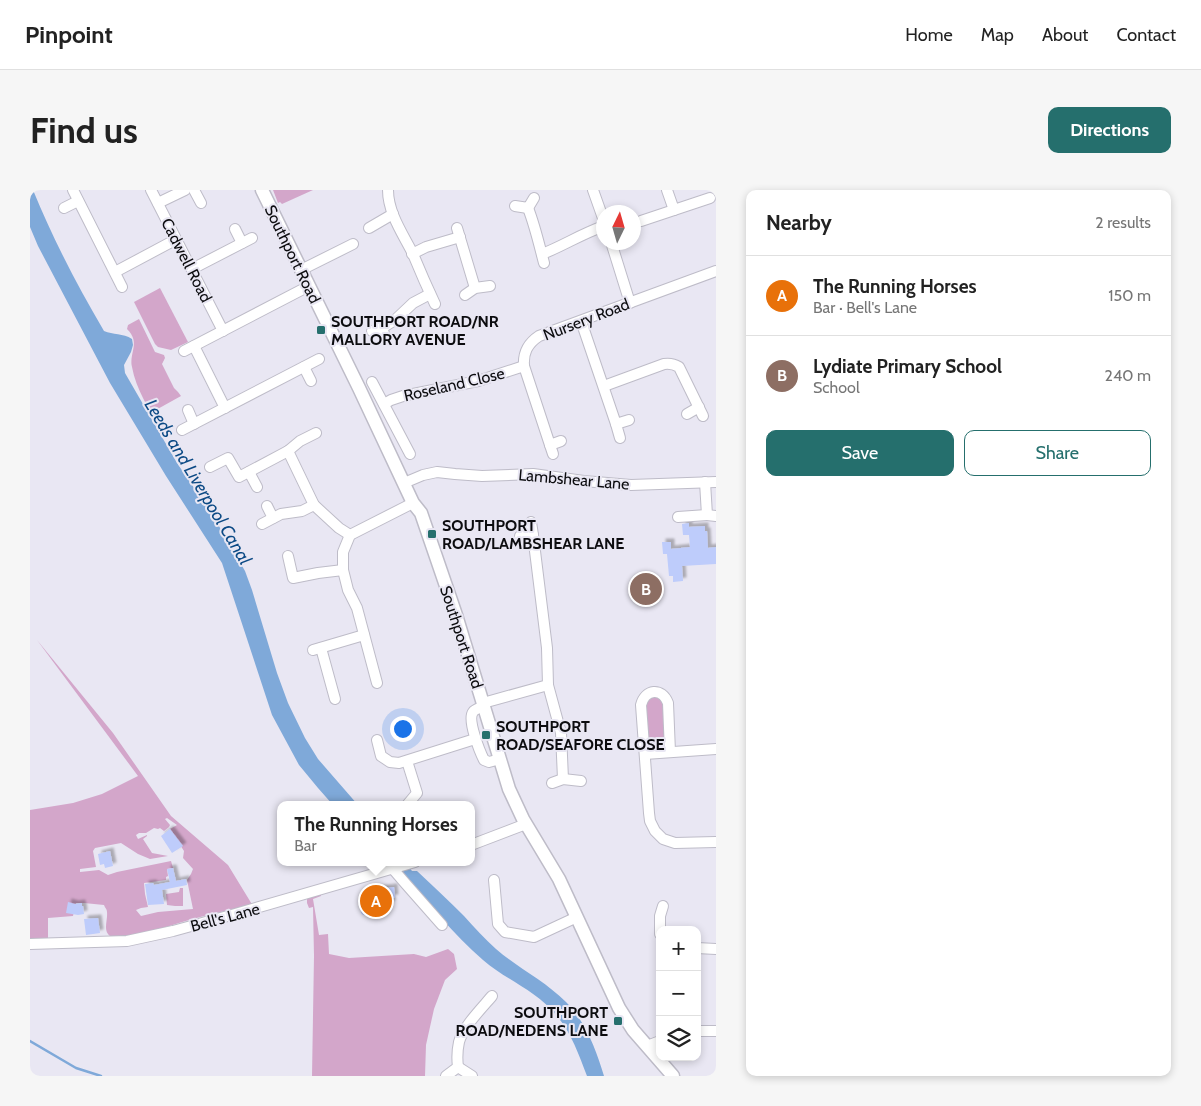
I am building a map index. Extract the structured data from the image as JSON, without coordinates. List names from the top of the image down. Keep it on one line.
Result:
{"streets":{"main road":["Southport Road"],"street":["Cadwell Road","Nursery Road","Roseland Close","Lambshear Lane","Bell's Lane"]},"crossings":[["Southport Road","Lambshear Lane"],["Nursery Road","Roseland Close"]],"water":["Leeds and Liverpool Canal"],"places":{"transit":["SOUTHPORT ROAD/NR MALLORY AVENUE","SOUTHPORT ROAD/LAMBSHEAR LANE","SOUTHPORT ROAD/SEAFORE CLOSE","SOUTHPORT ROAD/NEDENS LANE"]},"north":"top","page":{"header":"Pinpoint","nav":["Home","Map","About","Contact"],"buttons":["Directions",["Save","Share"]],"title":"Find us","heading":["Nearby","2 results"],"list":[{"mark":"A","name":"The Running Horses","note":"Bar · Bell's Lane","value":"150 m"},{"mark":"B","name":"Lydiate Primary School","note":"School","value":"240 m"}],"pins":["B","A"],"popup":["The Running Horses","Bar"],"map_buttons":["+","−"]}}
